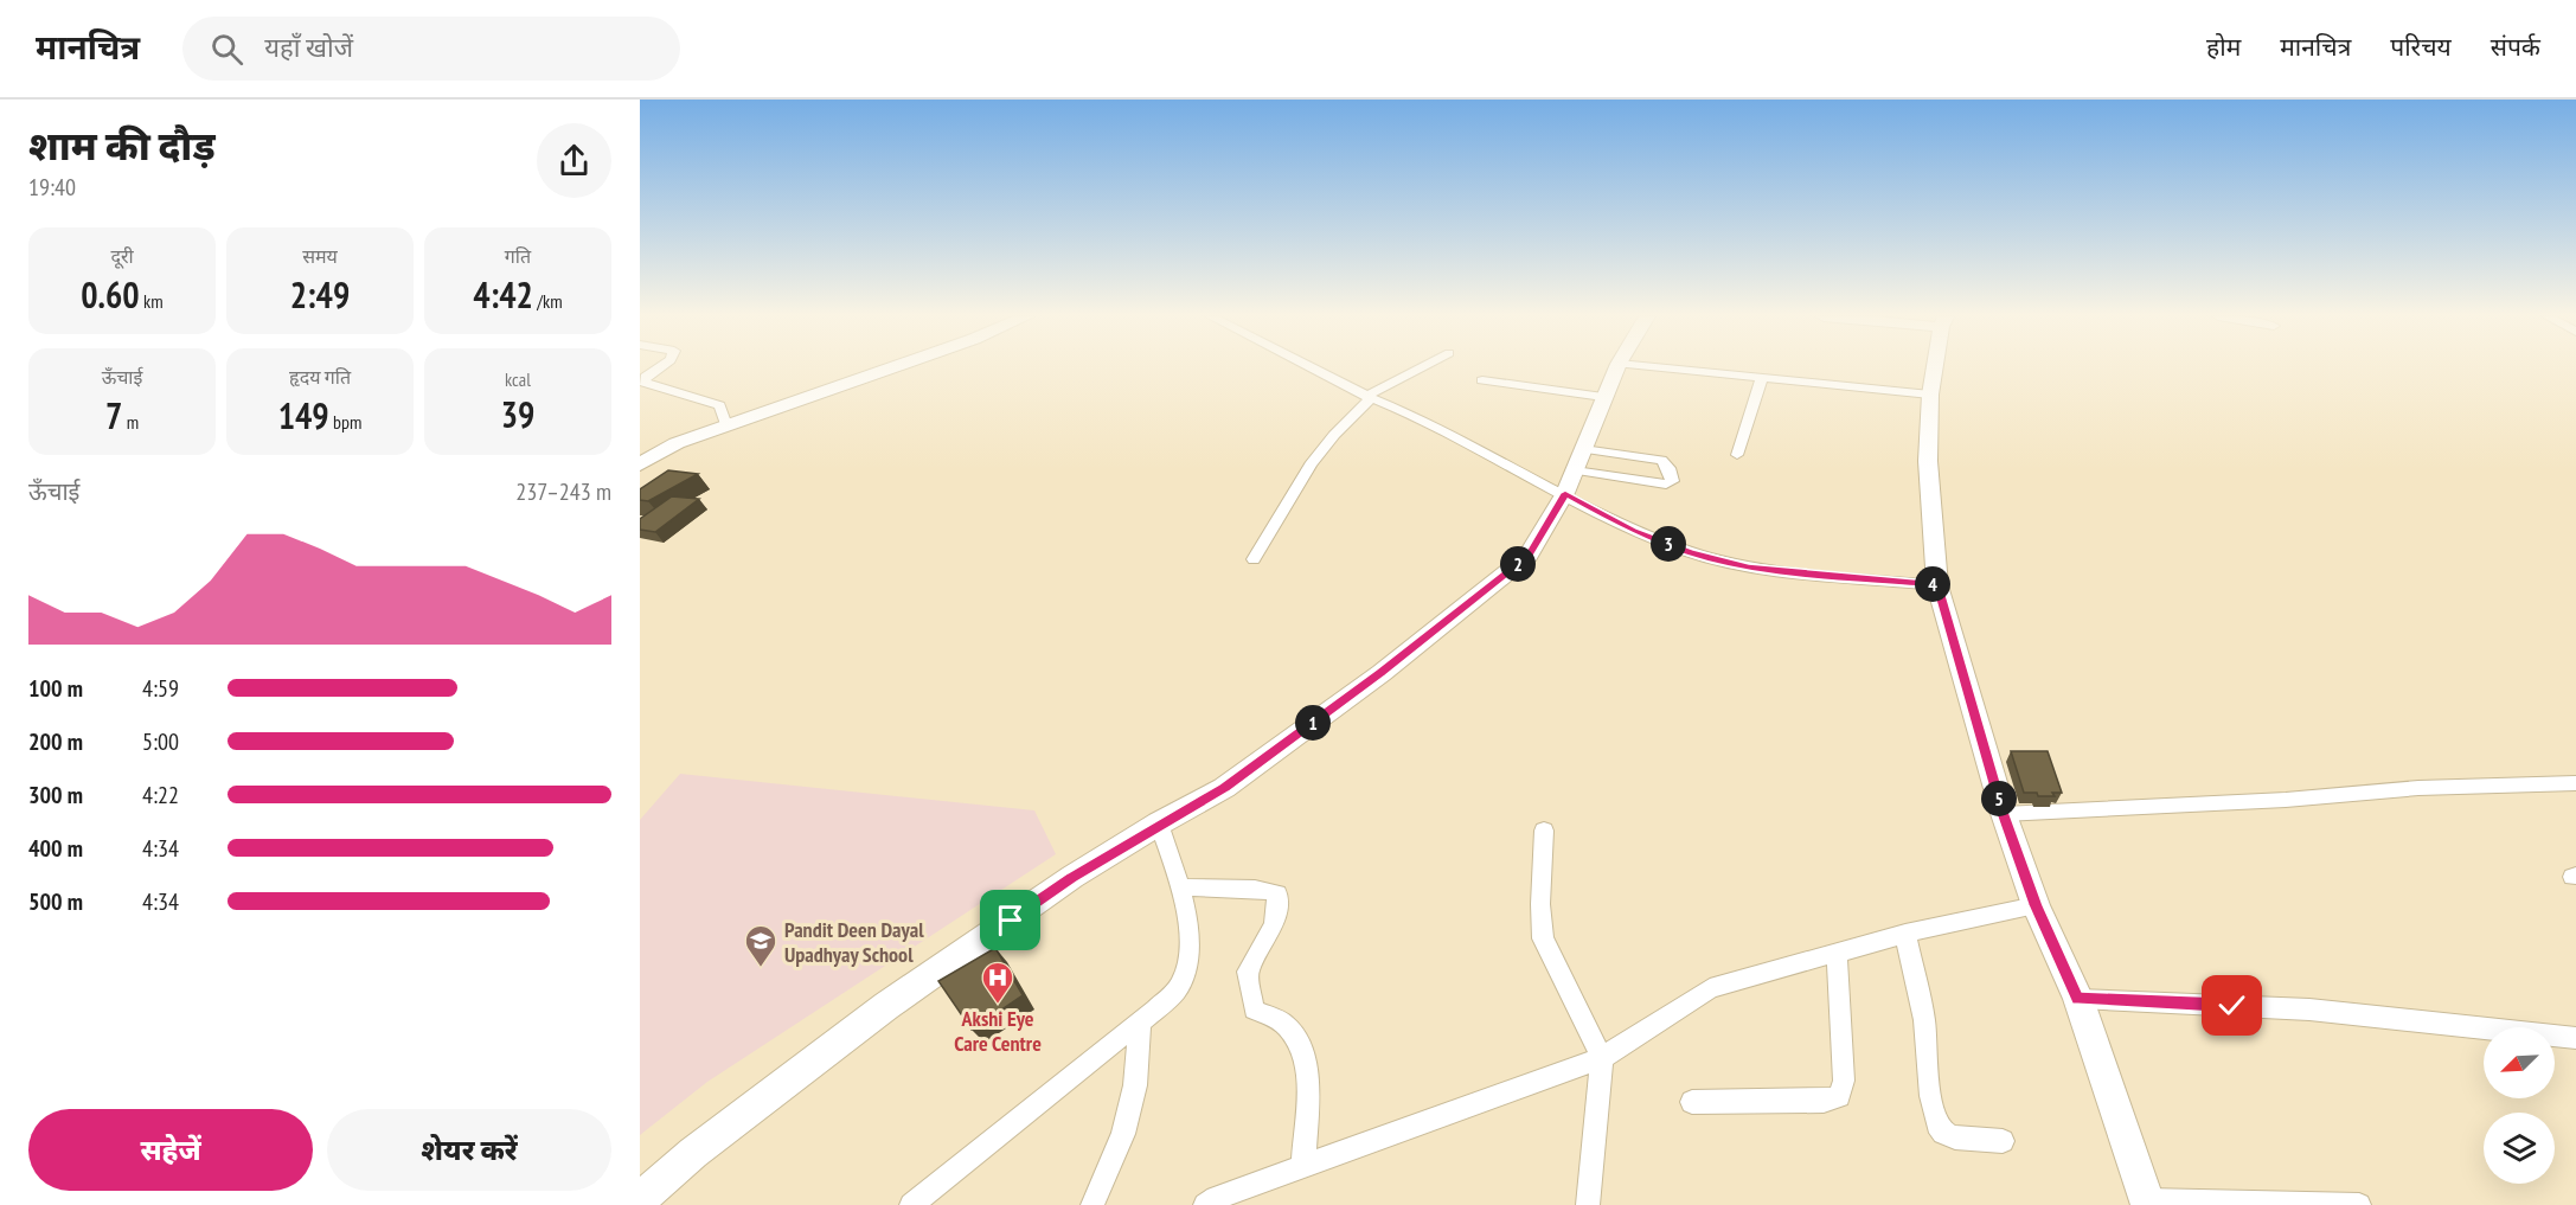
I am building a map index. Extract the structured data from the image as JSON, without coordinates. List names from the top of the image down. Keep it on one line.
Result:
{"places":{"school or university":["Pandit Deen Dayal Upadhyay School"],"hospital":["Akshi Eye Care Centre"]},"north":"bottom left","page":{"header":"मानचित्र","search":"यहाँ खोजें","nav":["होम","मानचित्र","परिचय","संपर्क"],"heading":["शाम की दौड़","19:40"],"stats":[["दूरी","0.60 km"],["समय","2:49"],["गति","4:42 /km"],["ऊँचाई","7 m"],["हृदय गति","149 bpm"],["kcal","39"]],"chart":["ऊँचाई","237–243 m"],"pins":["3","2","4","1","5"],"list":[{"name":"100 m","note":"4:59"},{"name":"200 m","note":"5:00"},{"name":"300 m","note":"4:22"},{"name":"400 m","note":"4:34"},{"name":"500 m","note":"4:34"}],"buttons":["सहेजें","शेयर करें"]}}
